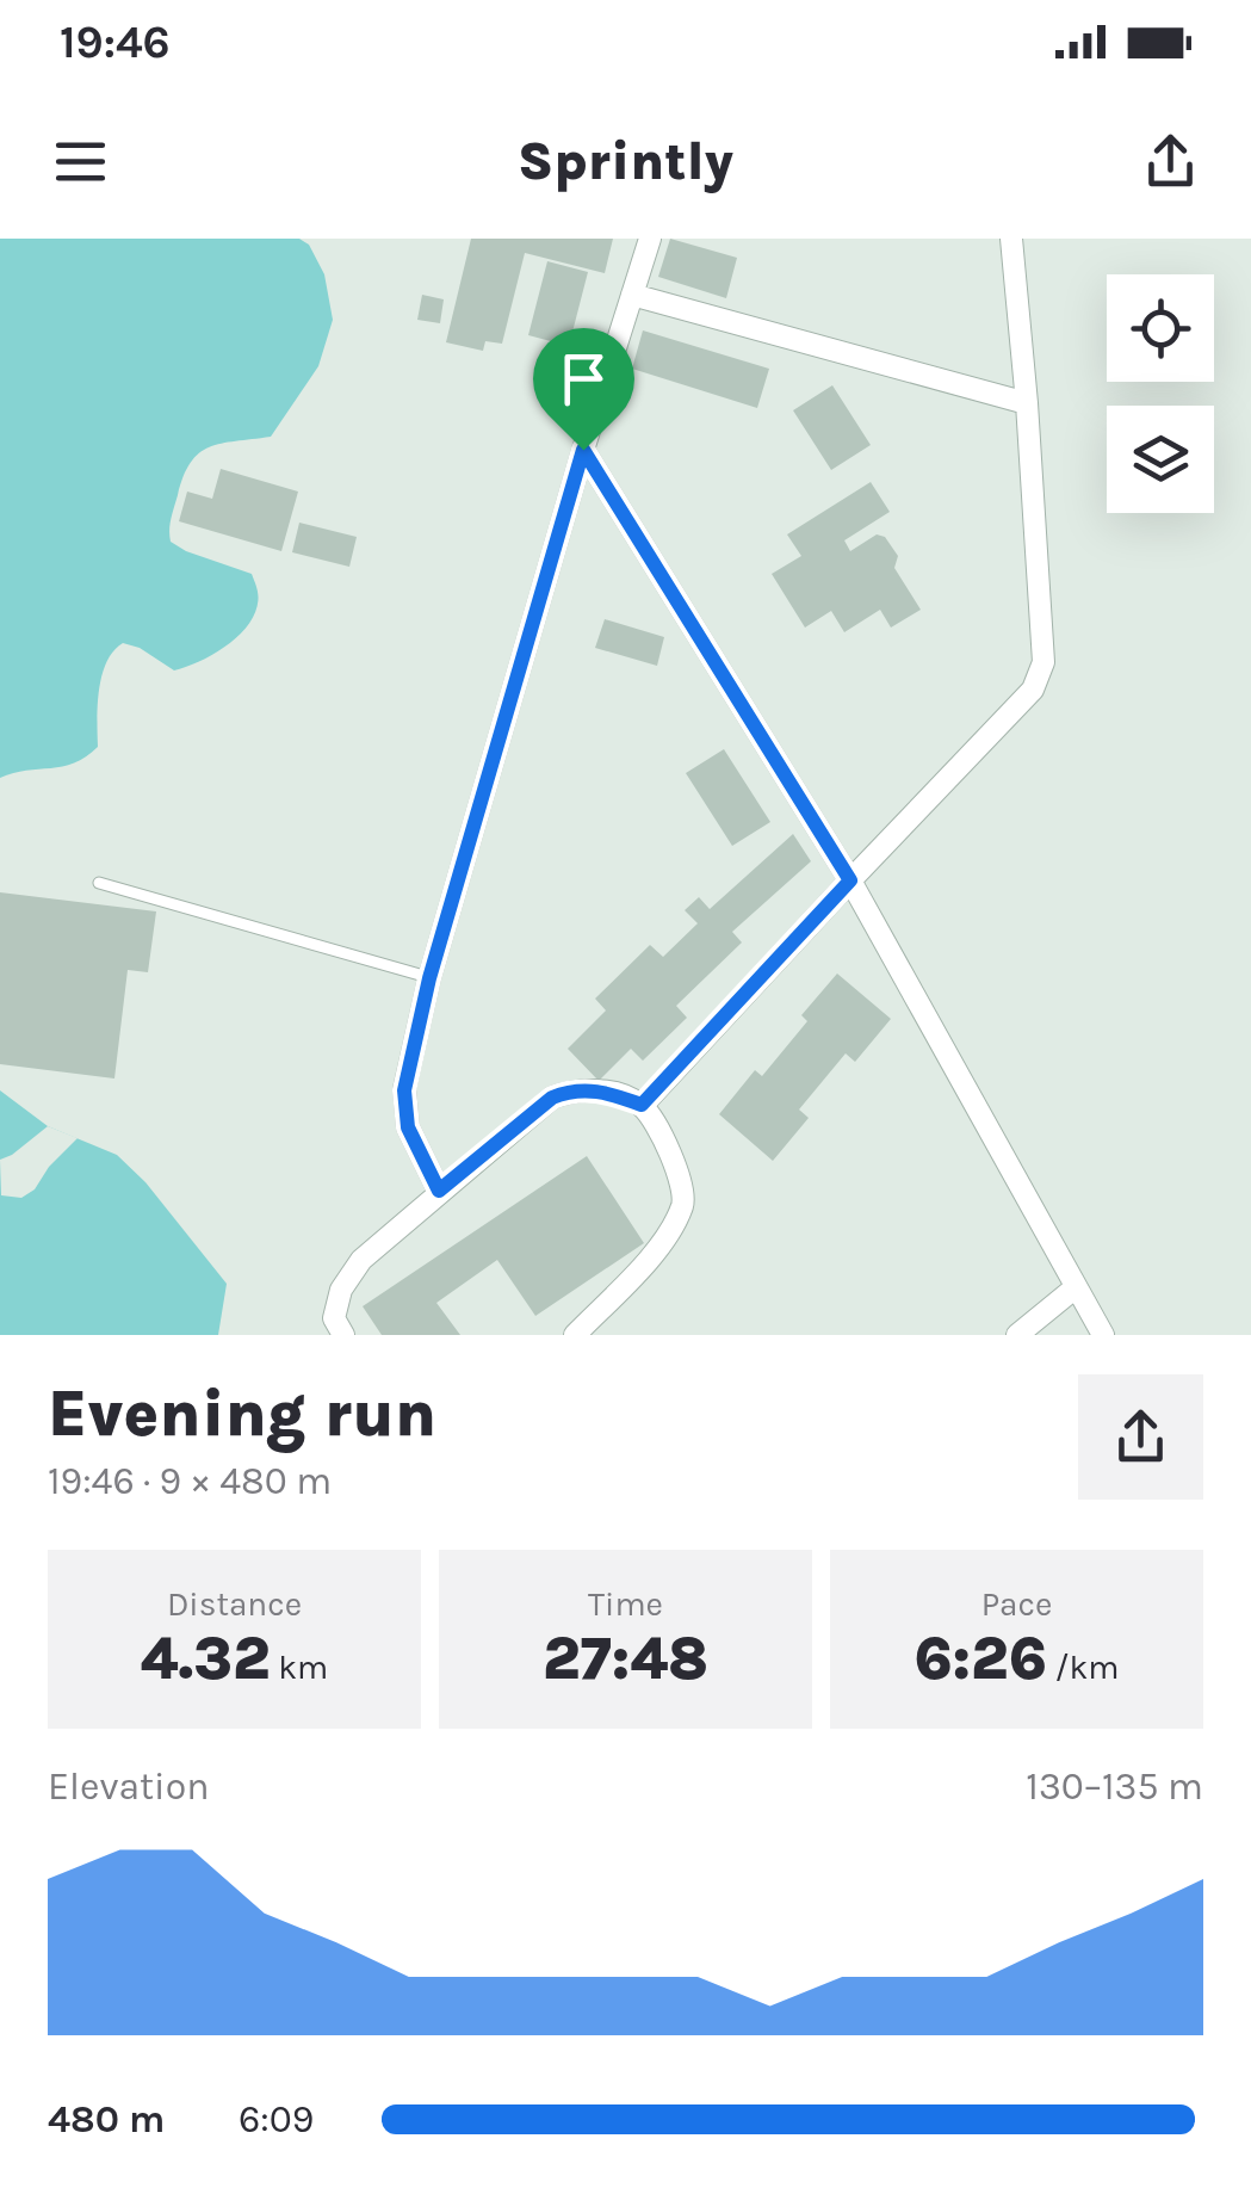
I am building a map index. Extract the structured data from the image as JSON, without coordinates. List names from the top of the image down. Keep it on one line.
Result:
{"page":{"status":"19:46","header":"Sprintly","heading":["Evening run","19:46 · 9 × 480 m"],"stats":[["Distance","4.32 km"],["Time","27:48"],["Pace","6:26 /km"]],"chart":["Elevation","130–135 m"],"list":[{"name":"480 m","note":"6:09"}]}}
